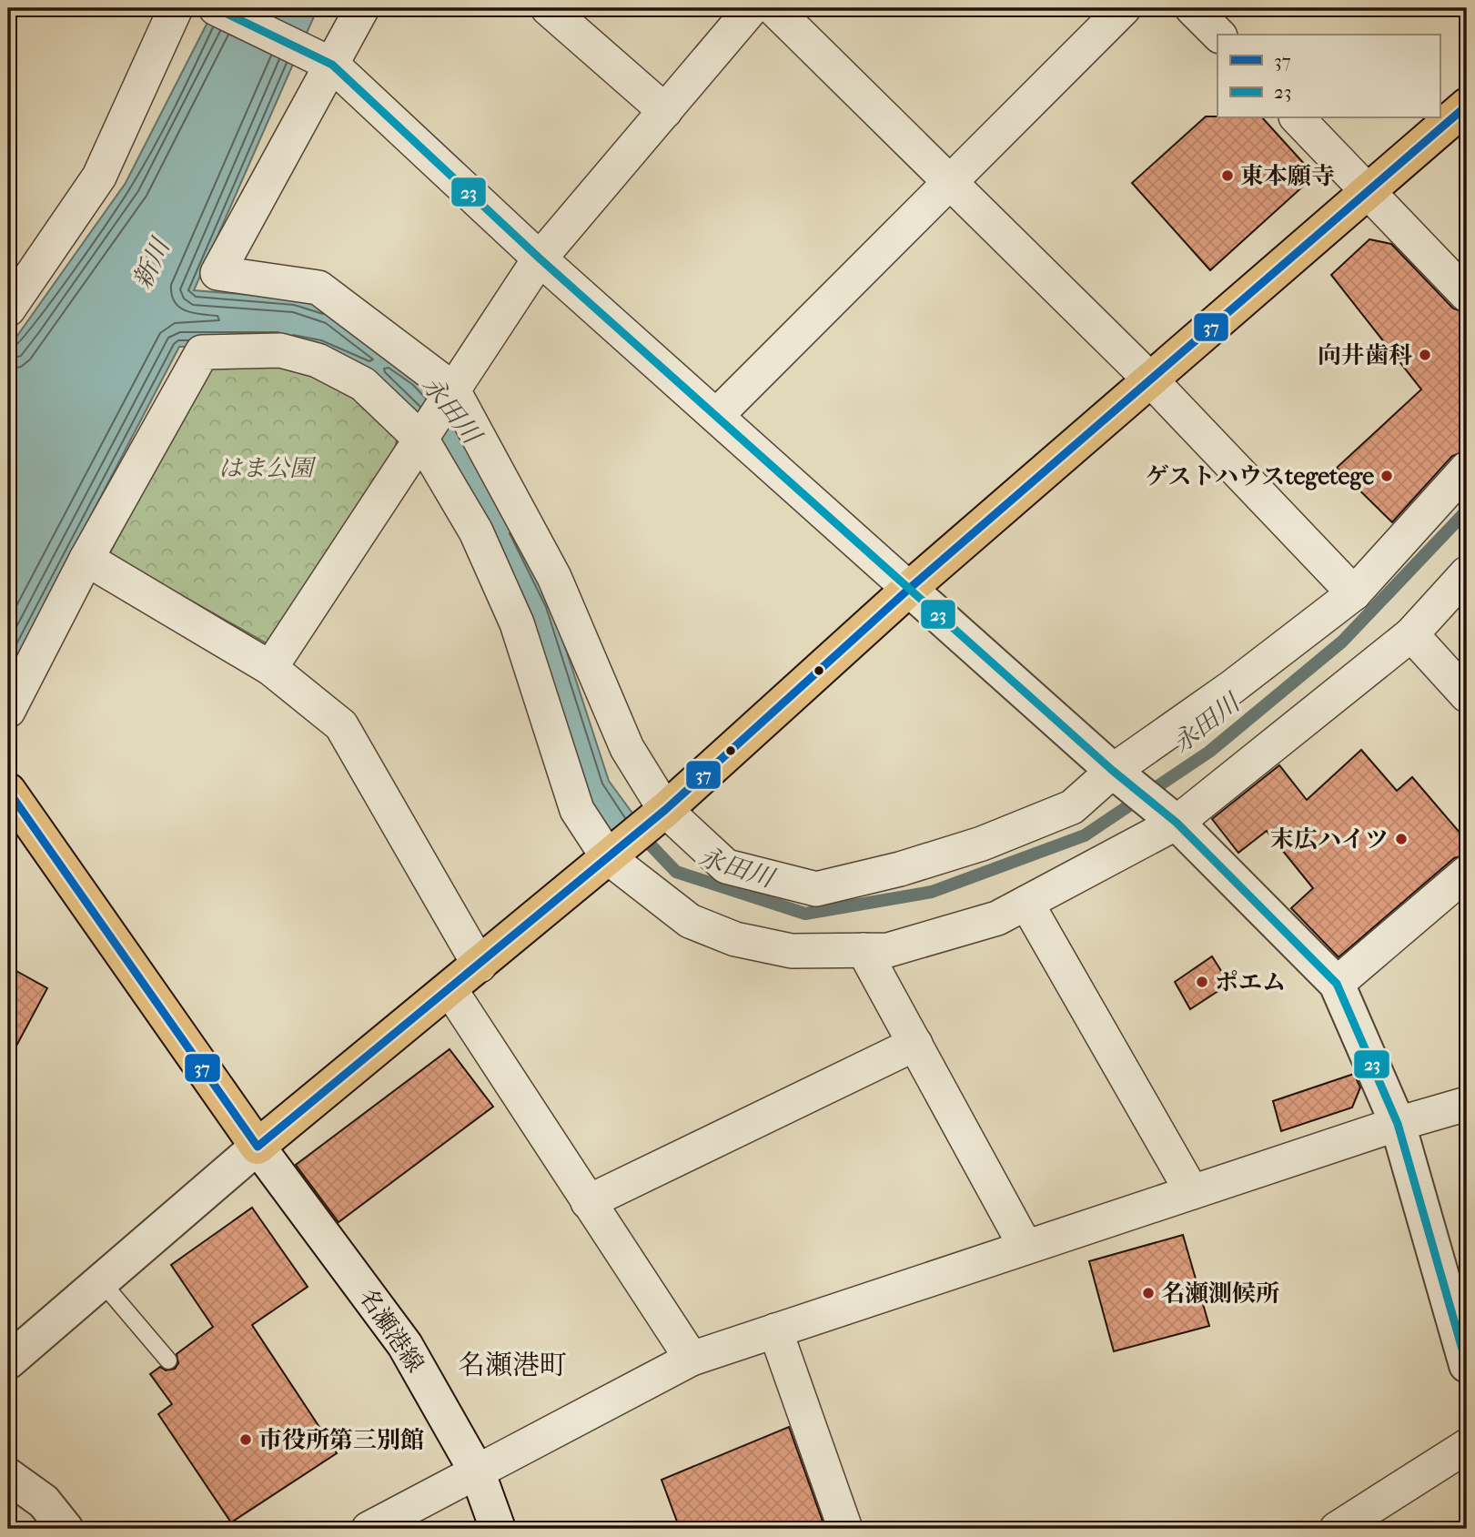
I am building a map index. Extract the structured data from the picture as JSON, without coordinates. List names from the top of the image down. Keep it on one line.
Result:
{"streets":{"street":["名瀬港線"]},"districts":["名瀬港町"],"water":["新川","永田川"],"parks":["はま公園"],"places":["東本願寺","向井歯科","ゲストハウスtegetege","末広ハイツ","ポエム","名瀬測候所","市役所第三別館"],"lines":["transit line 23","transit line 37"],"legend":["37","23"]}
